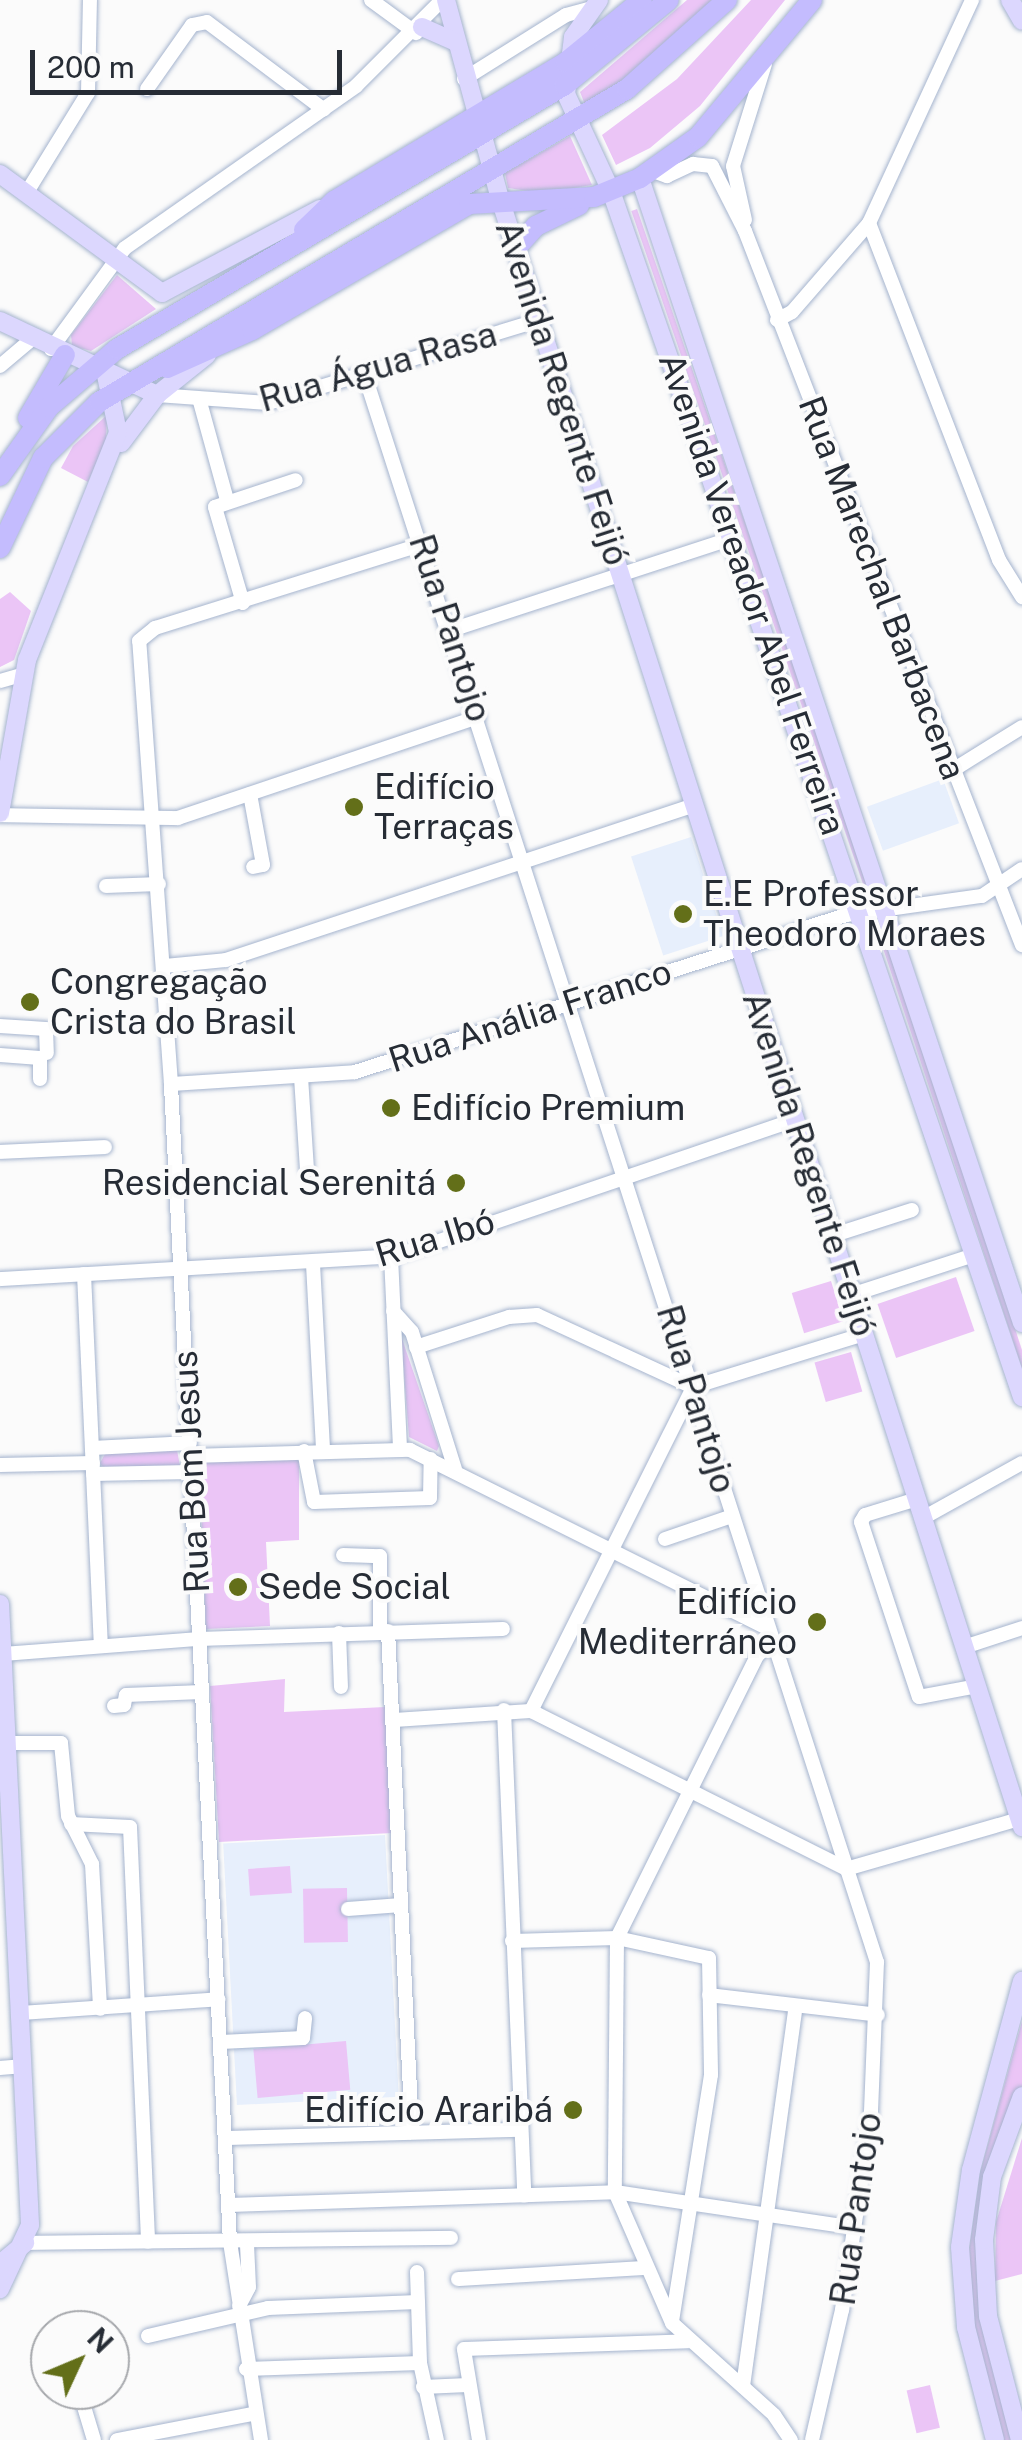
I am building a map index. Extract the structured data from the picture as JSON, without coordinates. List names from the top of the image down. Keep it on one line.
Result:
{"streets":{"main road":["Avenida Regente Feijó","Avenida Vereador Abel Ferreira"],"street":["Rua Água Rasa","Rua Marechal Barbacena","Rua Pantojo","Rua Anália Franco","Rua Ibó","Rua Bom Jesus"]},"crossings":[["Rua Água Rasa","Avenida Regente Feijó"],["Rua Água Rasa","Rua Pantojo"],["Avenida Regente Feijó","Rua Anália Franco"],["Avenida Regente Feijó","Rua Ibó"],["Rua Marechal Barbacena","Avenida Vereador Abel Ferreira"],["Rua Marechal Barbacena","Rua Anália Franco"],["Avenida Vereador Abel Ferreira","Rua Anália Franco"],["Rua Pantojo","Rua Anália Franco"],["Rua Pantojo","Rua Ibó"],["Rua Anália Franco","Rua Bom Jesus"],["Rua Ibó","Rua Bom Jesus"]],"places":["Edifício Terraças","E.E Professor Theodoro Moraes","Congregação Crista do Brasil","Edifício Premium","Residencial Serenitá","Sede Social","Edifício Mediterráneo","Edifício Araribá"],"scale_bar":"200 m","north":"top right"}
